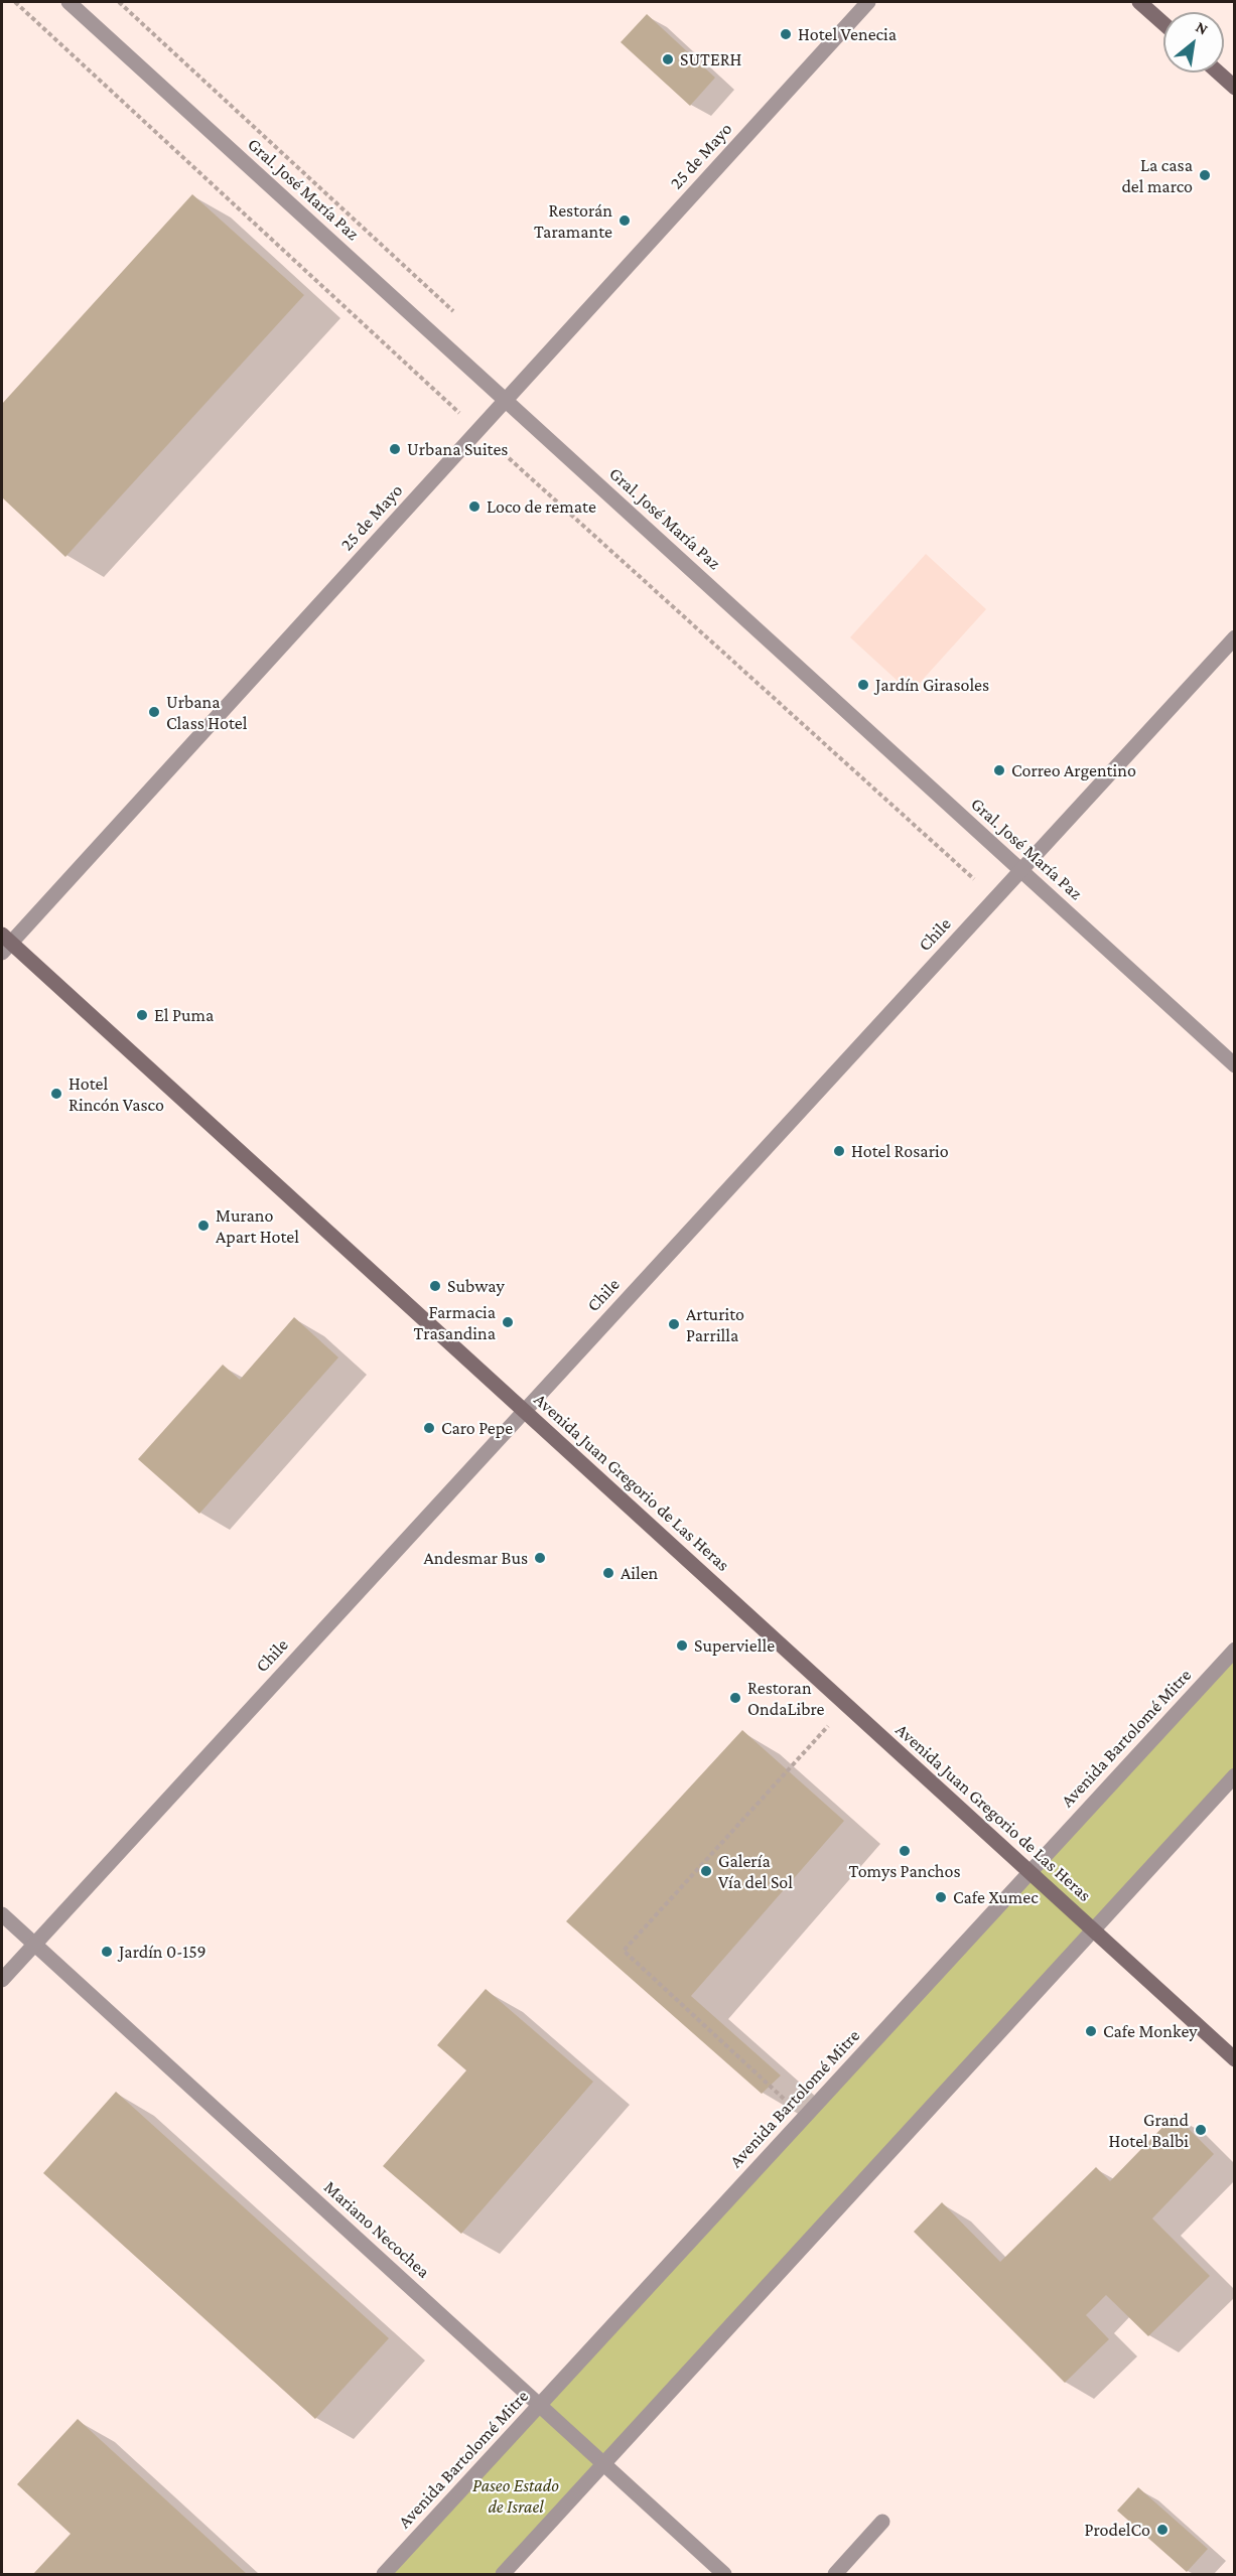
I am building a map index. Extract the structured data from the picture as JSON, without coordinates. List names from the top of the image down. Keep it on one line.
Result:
{"streets":{"main road":["Avenida Juan Gregorio de Las Heras"],"street":["25 de Mayo","Gral. José María Paz","Chile","Avenida Bartolomé Mitre","Mariano Necochea"]},"crossings":[["25 de Mayo","Gral. José María Paz"],["25 de Mayo","Avenida Juan Gregorio de Las Heras"],["Gral. José María Paz","Chile"],["Chile","Avenida Juan Gregorio de Las Heras"],["Chile","Mariano Necochea"],["Avenida Juan Gregorio de Las Heras","Avenida Bartolomé Mitre"],["Avenida Bartolomé Mitre","Mariano Necochea"]],"parks":["Paseo Estado de Israel"],"places":["Hotel Venecia","SUTERH","La casa del marco","Restorán Taramante","Urbana Suites","Loco de remate","Jardín Girasoles","Urbana Class Hotel","Correo Argentino","El Puma","Hotel Rincón Vasco","Hotel Rosario","Murano Apart Hotel","Subway","Farmacia Trasandina","Arturito Parrilla","Caro Pepe","Andesmar Bus","Ailen","Supervielle","Restoran OndaLibre","Tomys Panchos","Galería Vía del Sol","Cafe Xumec","Jardín 0-159","Cafe Monkey","Grand Hotel Balbi","ProdelCo"],"north":"top right"}
